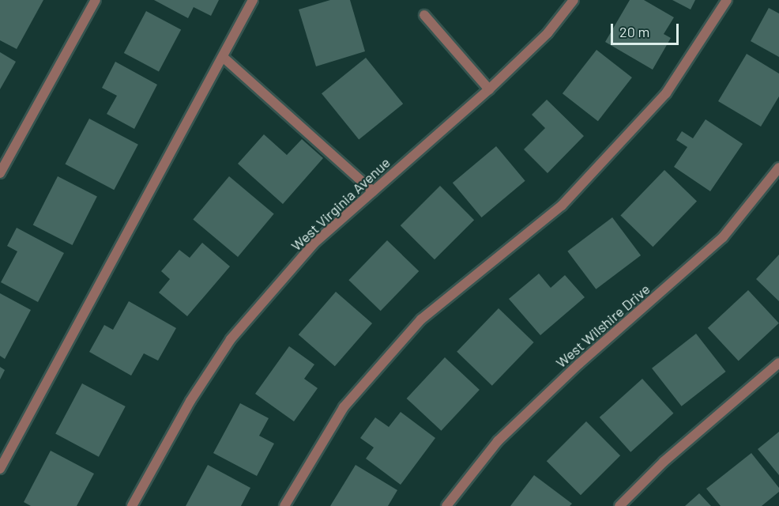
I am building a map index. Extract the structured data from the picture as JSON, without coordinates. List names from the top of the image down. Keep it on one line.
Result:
{"streets":{"street":["West Virginia Avenue","West Wilshire Drive"]},"scale_bar":"20 m"}
